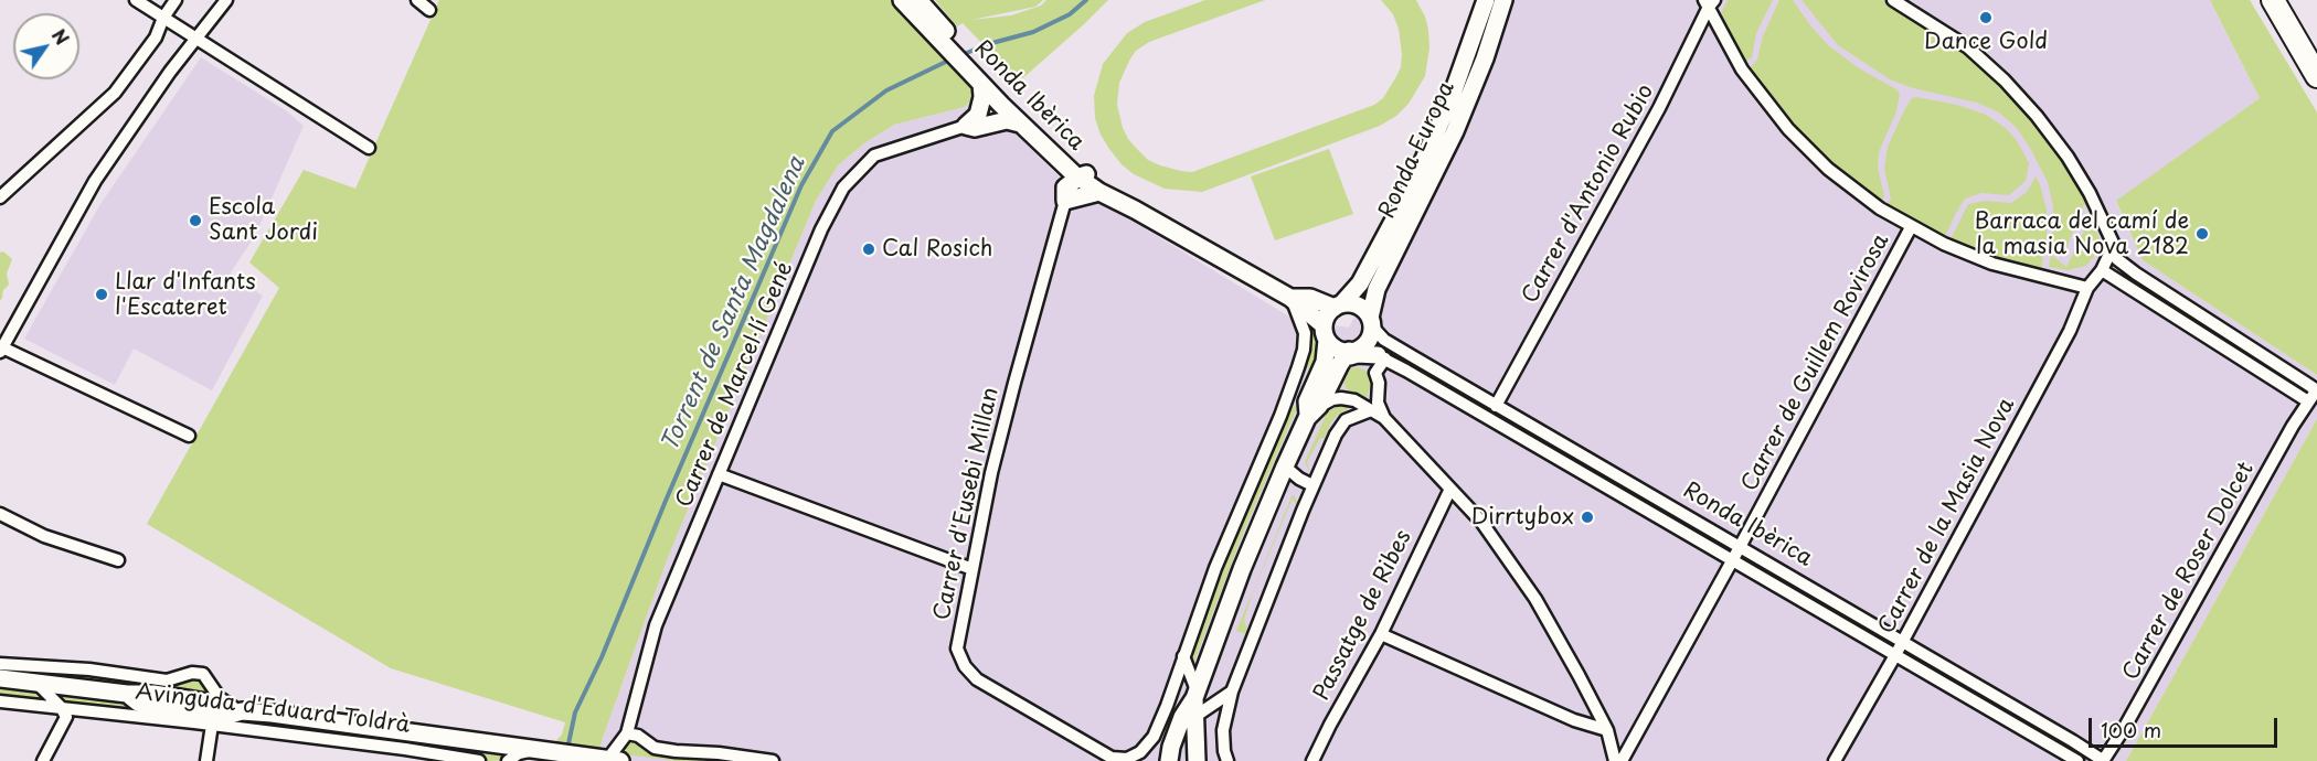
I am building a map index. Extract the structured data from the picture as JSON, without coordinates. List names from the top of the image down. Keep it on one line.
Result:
{"streets":{"street":["Ronda Ibèrica","Ronda Europa","Carrer d'Antonio Rubio","Carrer de Guillem Rovirosa","Carrer de Marcel·lí Gené","Carrer d'Eusebi Millan","Carrer de la Masia Nova","Carrer de Roser Dolcet","Passatge de Ribes","Avinguda d'Eduard Toldrà"]},"crossings":[["Ronda Ibèrica","Ronda Europa"],["Ronda Ibèrica","Carrer d'Antonio Rubio"],["Ronda Ibèrica","Carrer de Guillem Rovirosa"],["Ronda Ibèrica","Carrer de la Masia Nova"],["Ronda Ibèrica","Carrer de Roser Dolcet"],["Ronda Europa","Carrer d'Eusebi Millan"],["Carrer de Marcel·lí Gené","Avinguda d'Eduard Toldrà"]],"water":["Torrent de Santa Magdalena"],"places":["Dance Gold","Escola Sant Jordi","Barraca del camí de la masia Nova 2182","Cal Rosich","Llar d'Infants l'Escateret","Dirrtybox"],"scale_bar":"100 m","north":"top right"}
